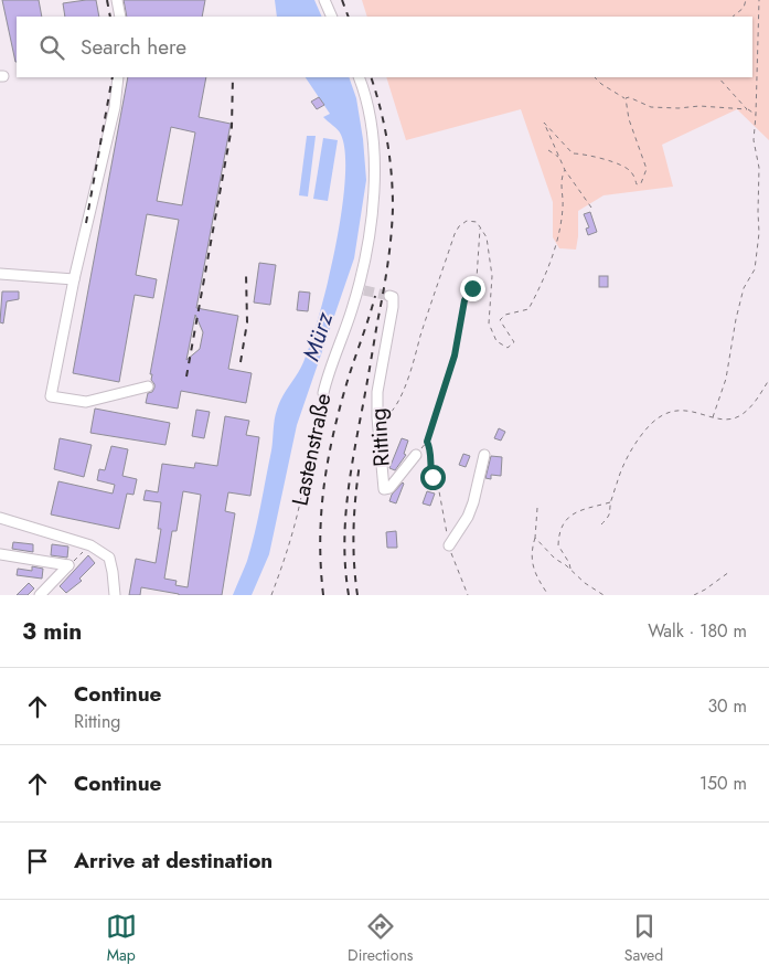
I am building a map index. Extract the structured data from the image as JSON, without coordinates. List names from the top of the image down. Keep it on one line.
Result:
{"streets":{"street":["Ritting","Lastenstraße"]},"water":["Mürz"],"page":{"search":"Search here","heading":["3 min","Walk · 180 m"],"list":[["Continue","Ritting","30 m"],["Continue","150 m"],"Arrive at destination"],"nav":["Map","Directions","Saved"]}}
